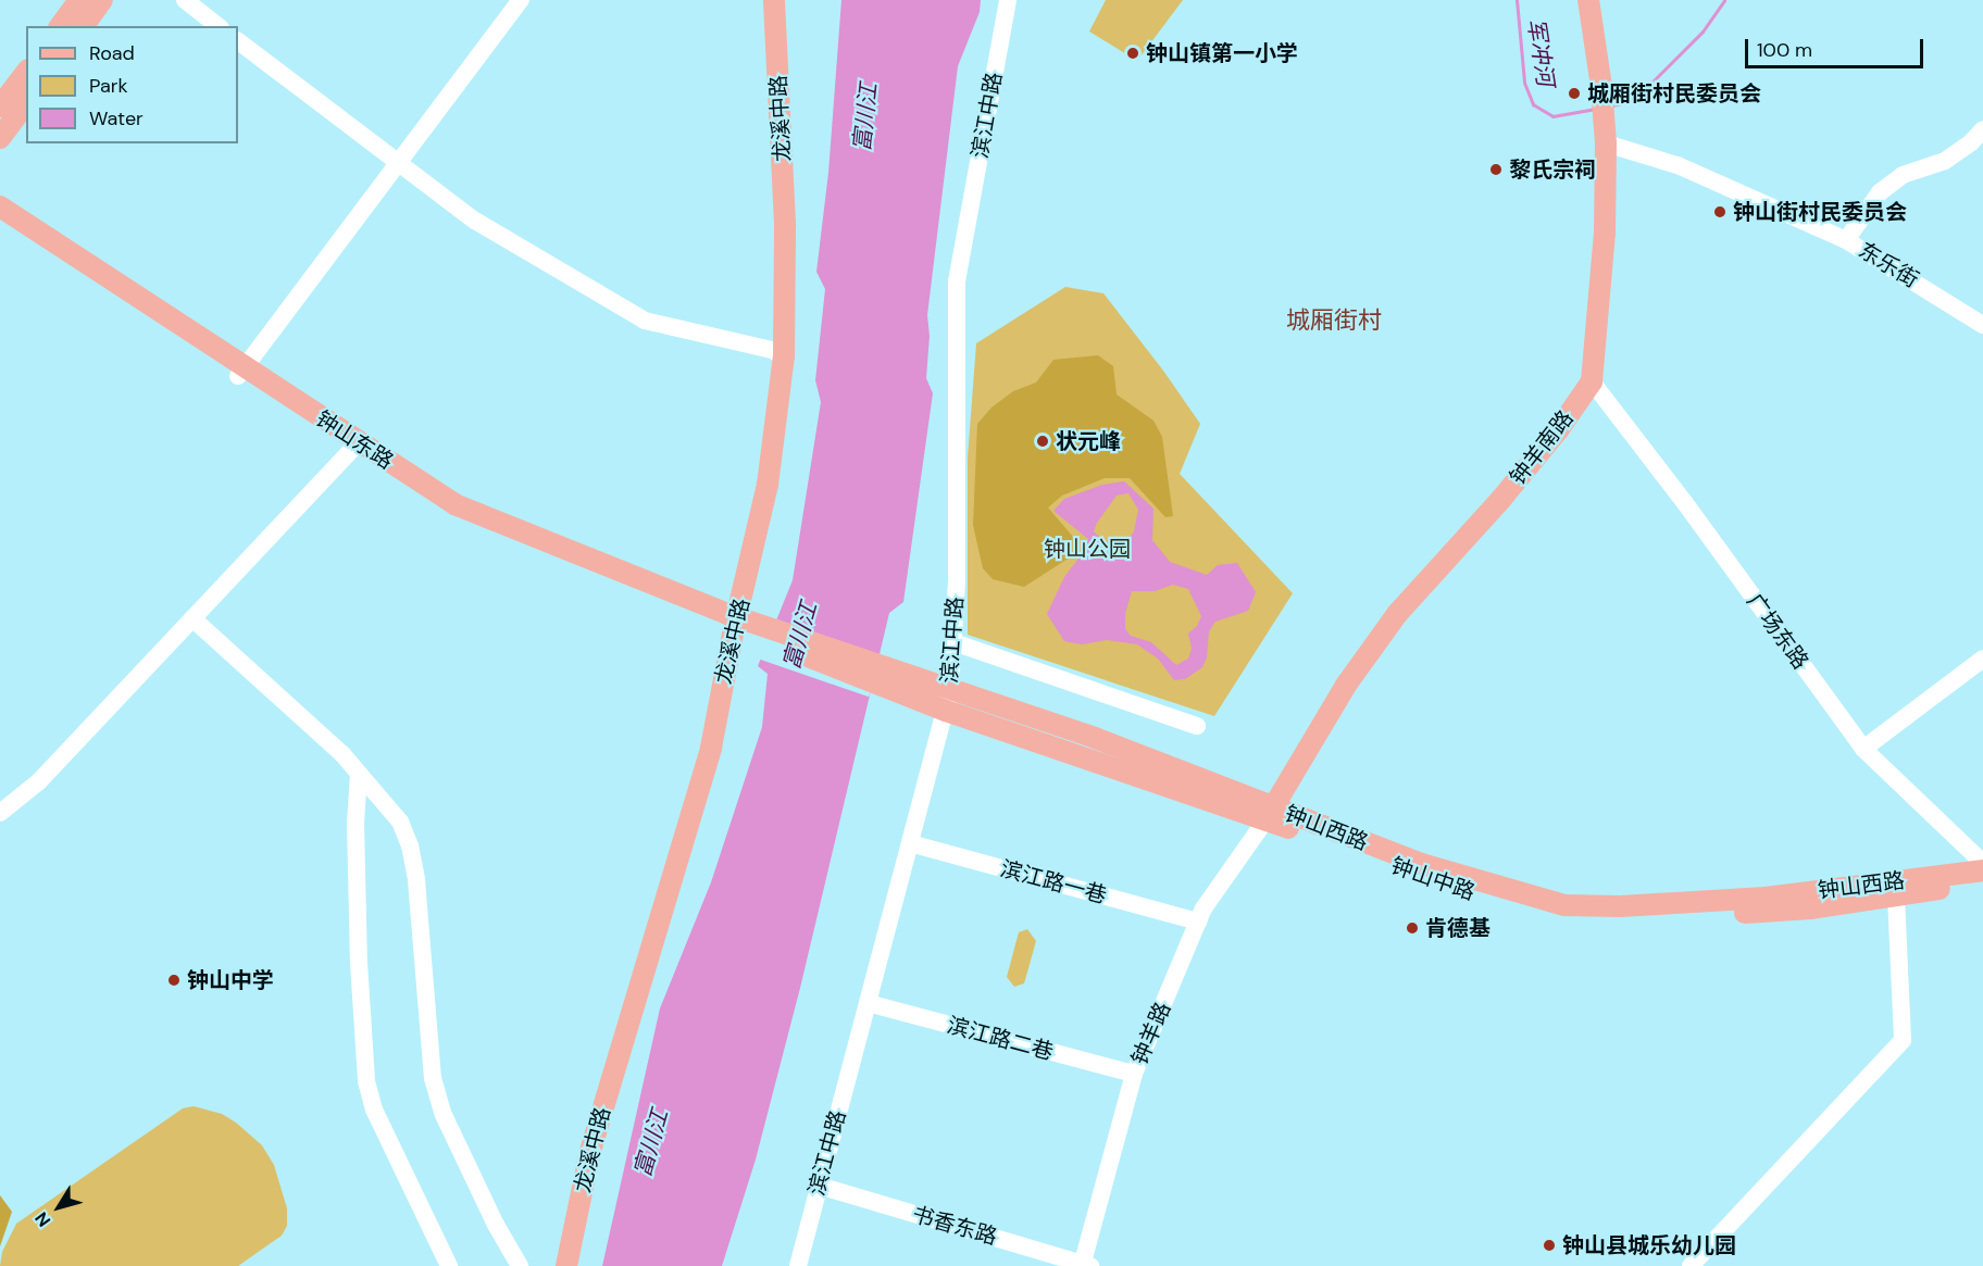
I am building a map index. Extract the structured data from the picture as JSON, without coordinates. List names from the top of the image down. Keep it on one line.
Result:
{"streets":{"main road":["龙溪中路","钟山东路","钟羊南路","钟山西路","钟山中路"],"street":["滨江中路","东乐街","广场东路","滨江路一巷","钟羊路","滨江路二巷","书香东路"]},"crossings":[["滨江中路","钟山东路"],["滨江中路","钟山西路"],["滨江中路","滨江路一巷"],["滨江中路","滨江路二巷"],["滨江中路","书香东路"],["龙溪中路","钟山东路"],["东乐街","钟羊南路"],["钟山东路","钟山西路"],["钟羊南路","广场东路"],["钟羊南路","钟山西路"],["钟羊南路","钟山中路"],["钟羊南路","钟羊路"],["钟山西路","钟山中路"],["钟山西路","钟羊路"],["钟山中路","钟羊路"],["滨江路一巷","钟羊路"],["钟羊路","滨江路二巷"],["钟羊路","书香东路"]],"districts":["城厢街村"],"water":["军冲河","富川江"],"parks":["钟山公园"],"places":["钟山镇第一小学","城厢街村民委员会","黎氏宗祠","钟山街村民委员会","状元峰","肯德基","钟山中学","钟山县城乐幼儿园"],"legend":["Road","Park","Water"],"scale_bar":"100 m","north":"bottom left"}
